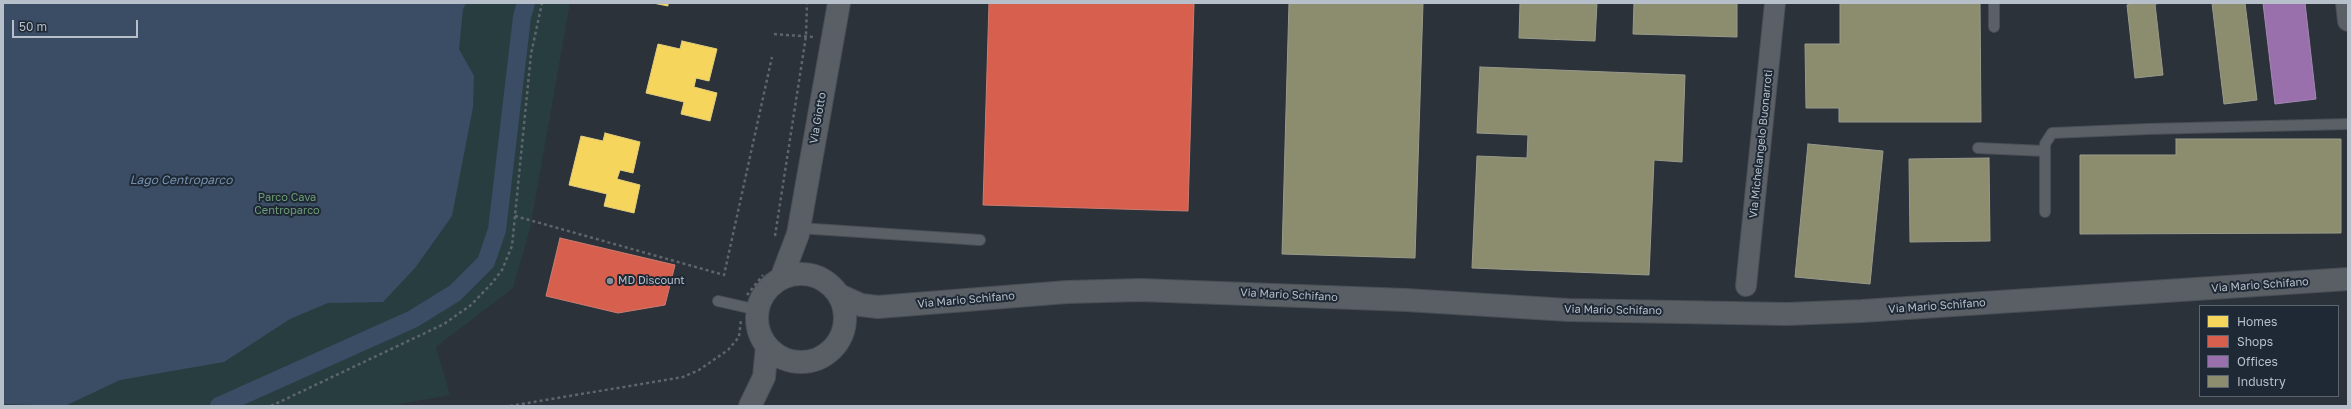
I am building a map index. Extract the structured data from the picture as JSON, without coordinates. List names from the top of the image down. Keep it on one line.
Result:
{"streets":{"street":["Via Giotto","Via Michelangelo Buonarroti","Via Mario Schifano"]},"crossings":[["Via Giotto","Via Mario Schifano"]],"water":["Lago Centroparco"],"parks":["Parco Cava Centroparco"],"places":["MD Discount"],"legend":["Homes","Shops","Offices","Industry"],"scale_bar":"50 m"}
